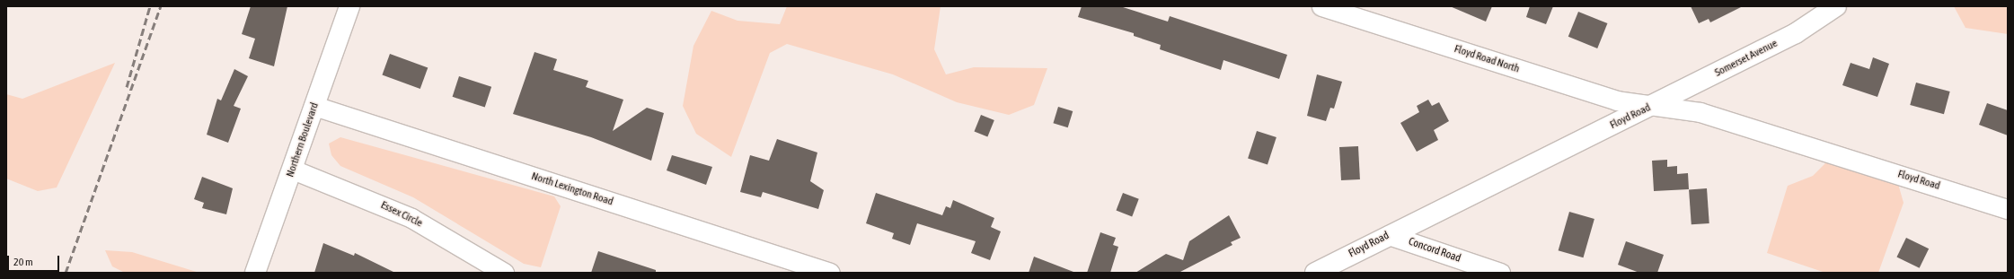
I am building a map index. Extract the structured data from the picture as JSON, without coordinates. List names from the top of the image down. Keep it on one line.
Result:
{"streets":{"street":["Somerset Avenue","Floyd Road North","Floyd Road","Northern Boulevard","North Lexington Road","Essex Circle","Concord Road"]},"crossings":[["Somerset Avenue","Floyd Road North"],["Somerset Avenue","Floyd Road"],["Floyd Road North","Floyd Road"],["Floyd Road","Concord Road"],["Northern Boulevard","North Lexington Road"],["Northern Boulevard","Essex Circle"]],"scale_bar":"20 m"}
